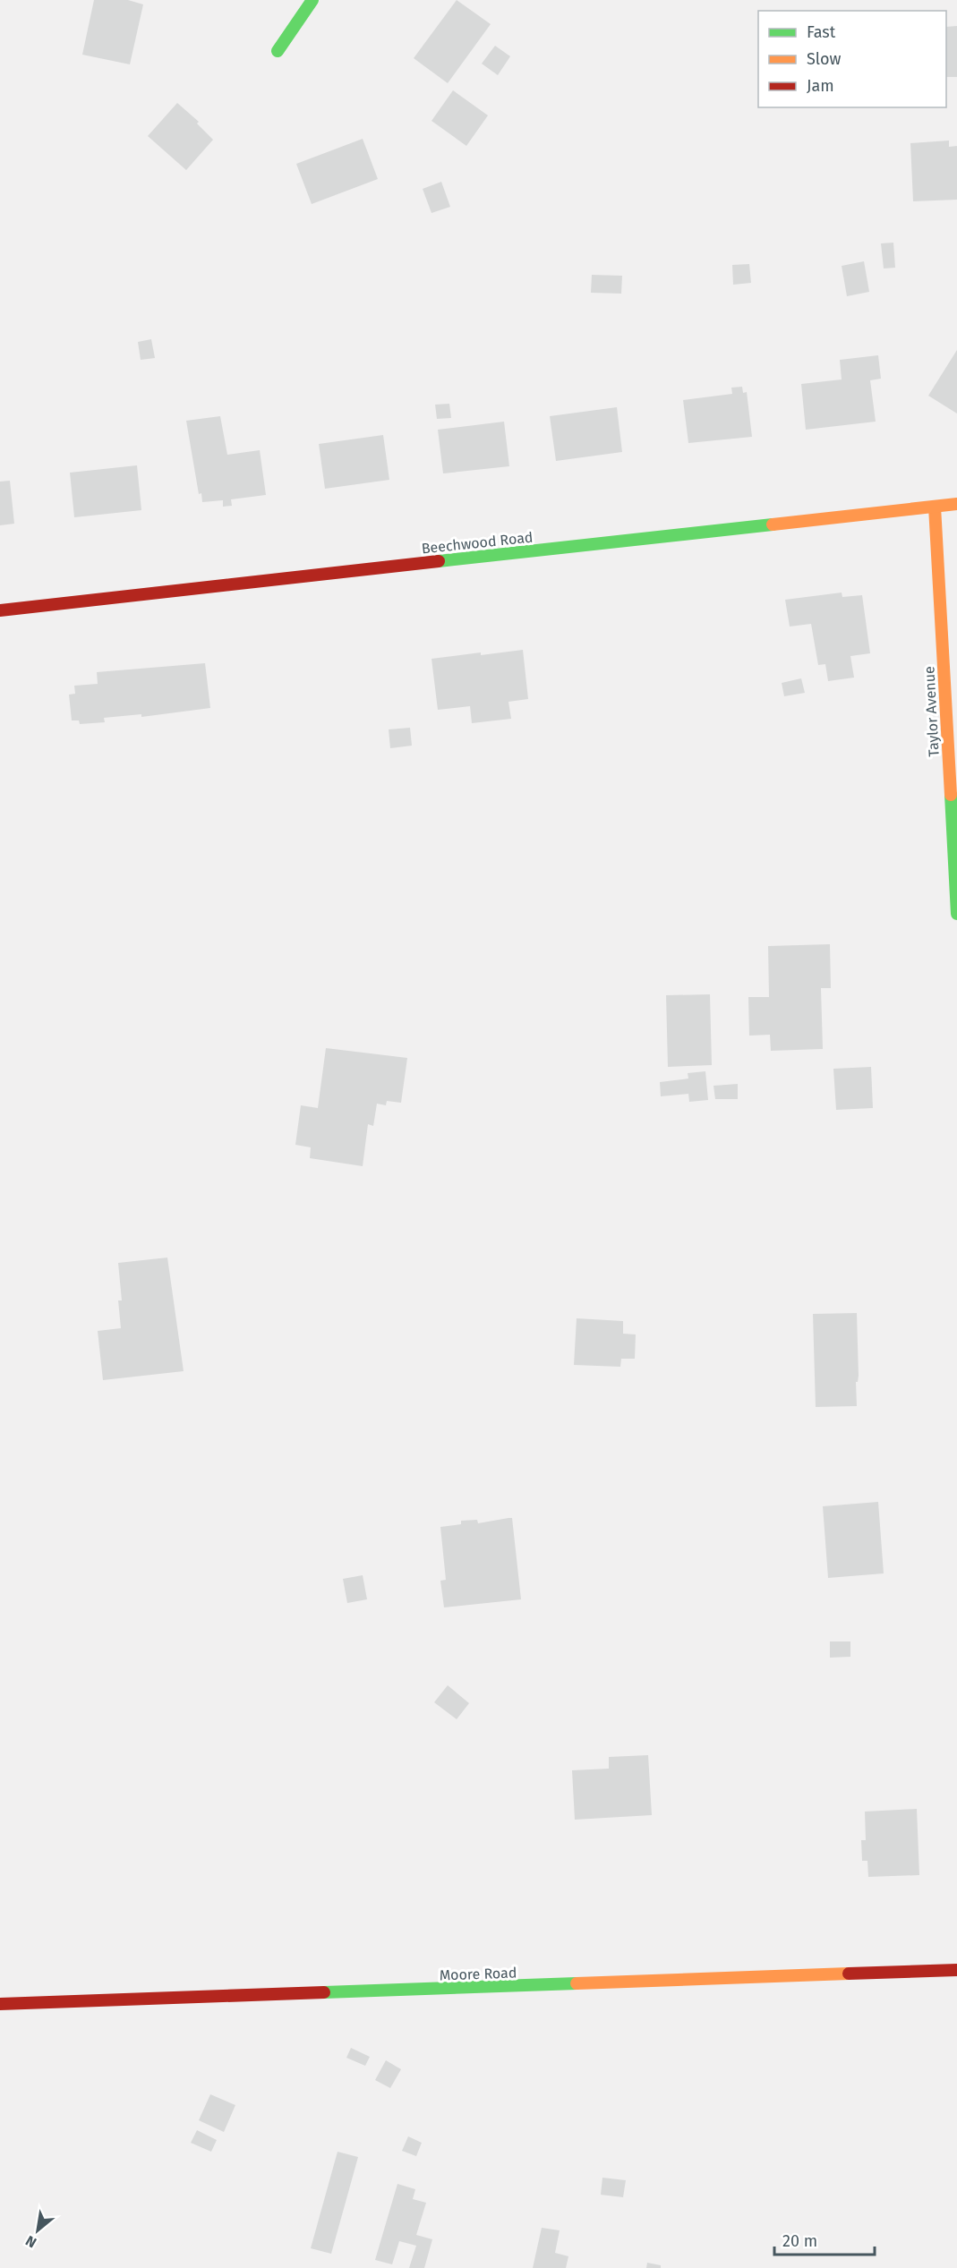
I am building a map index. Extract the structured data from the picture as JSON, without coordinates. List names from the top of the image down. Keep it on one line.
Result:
{"streets":{"street":["Beechwood Road","Taylor Avenue","Moore Road"]},"crossings":[["Beechwood Road","Taylor Avenue"]],"legend":["Fast","Slow","Jam"],"scale_bar":"20 m","north":"bottom left"}
